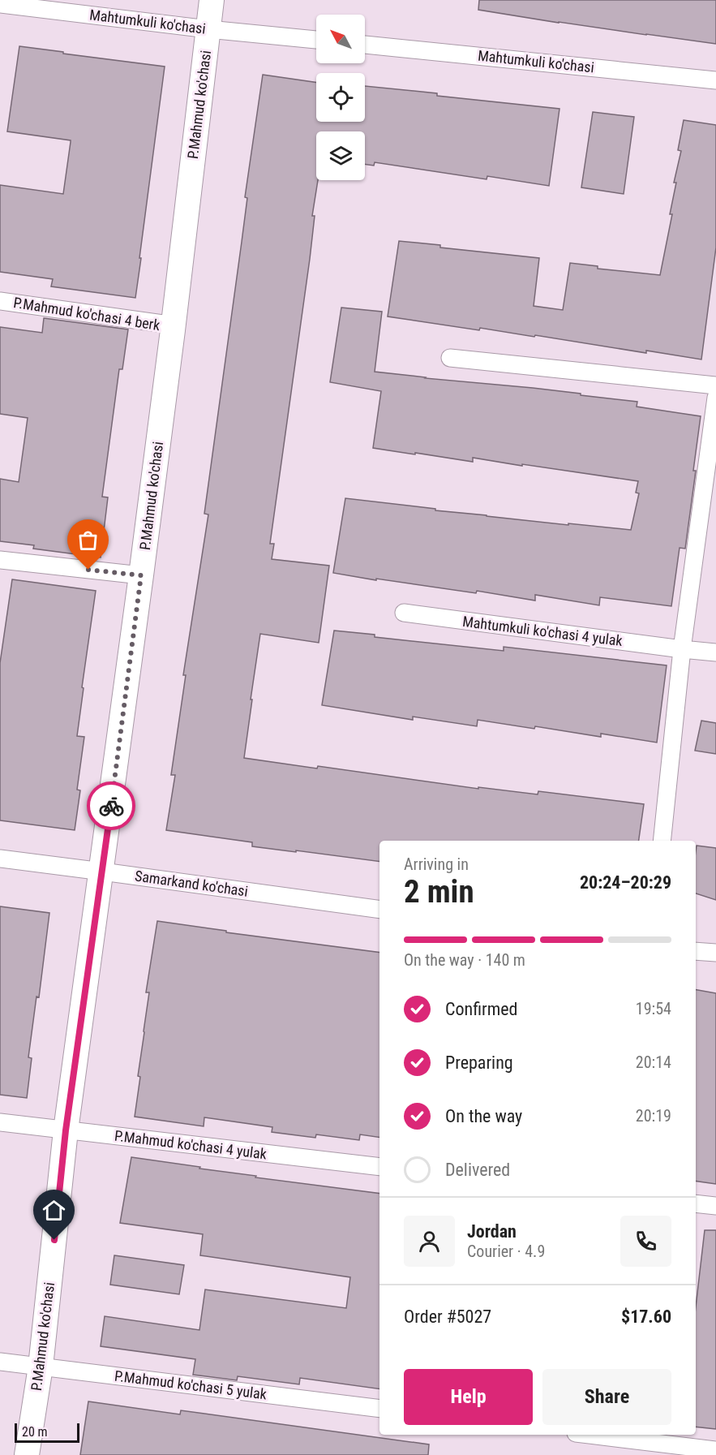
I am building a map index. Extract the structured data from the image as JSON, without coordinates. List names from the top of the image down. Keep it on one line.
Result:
{"streets":{"street":["Mahtumkuli ko'chasi","P.Mahmud ko'chasi","P.Mahmud ko'chasi 4 berk","Mahtumkuli ko'chasi 4 yulak","Samarkand ko'chasi","P.Mahmud ko'chasi 4 yulak","P.Mahmud ko'chasi 5 yulak"]},"crossings":[["Mahtumkuli ko'chasi","P.Mahmud ko'chasi"],["P.Mahmud ko'chasi","P.Mahmud ko'chasi 4 berk"],["P.Mahmud ko'chasi","Samarkand ko'chasi"],["P.Mahmud ko'chasi","P.Mahmud ko'chasi 4 yulak"],["P.Mahmud ko'chasi","P.Mahmud ko'chasi 5 yulak"]],"scale_bar":"20 m","north":"top left","page":{"heading":["2 min","Arriving in","20:24–20:29"],"panel":["Jordan","Courier · 4.9","Order #5027","$17.60"],"bar":"On the way · 140 m","list":[["Confirmed","19:54"],["Preparing","20:14"],["On the way","20:19"],"Delivered"],"buttons":["Help","Share"],"scale":"20 m"}}
